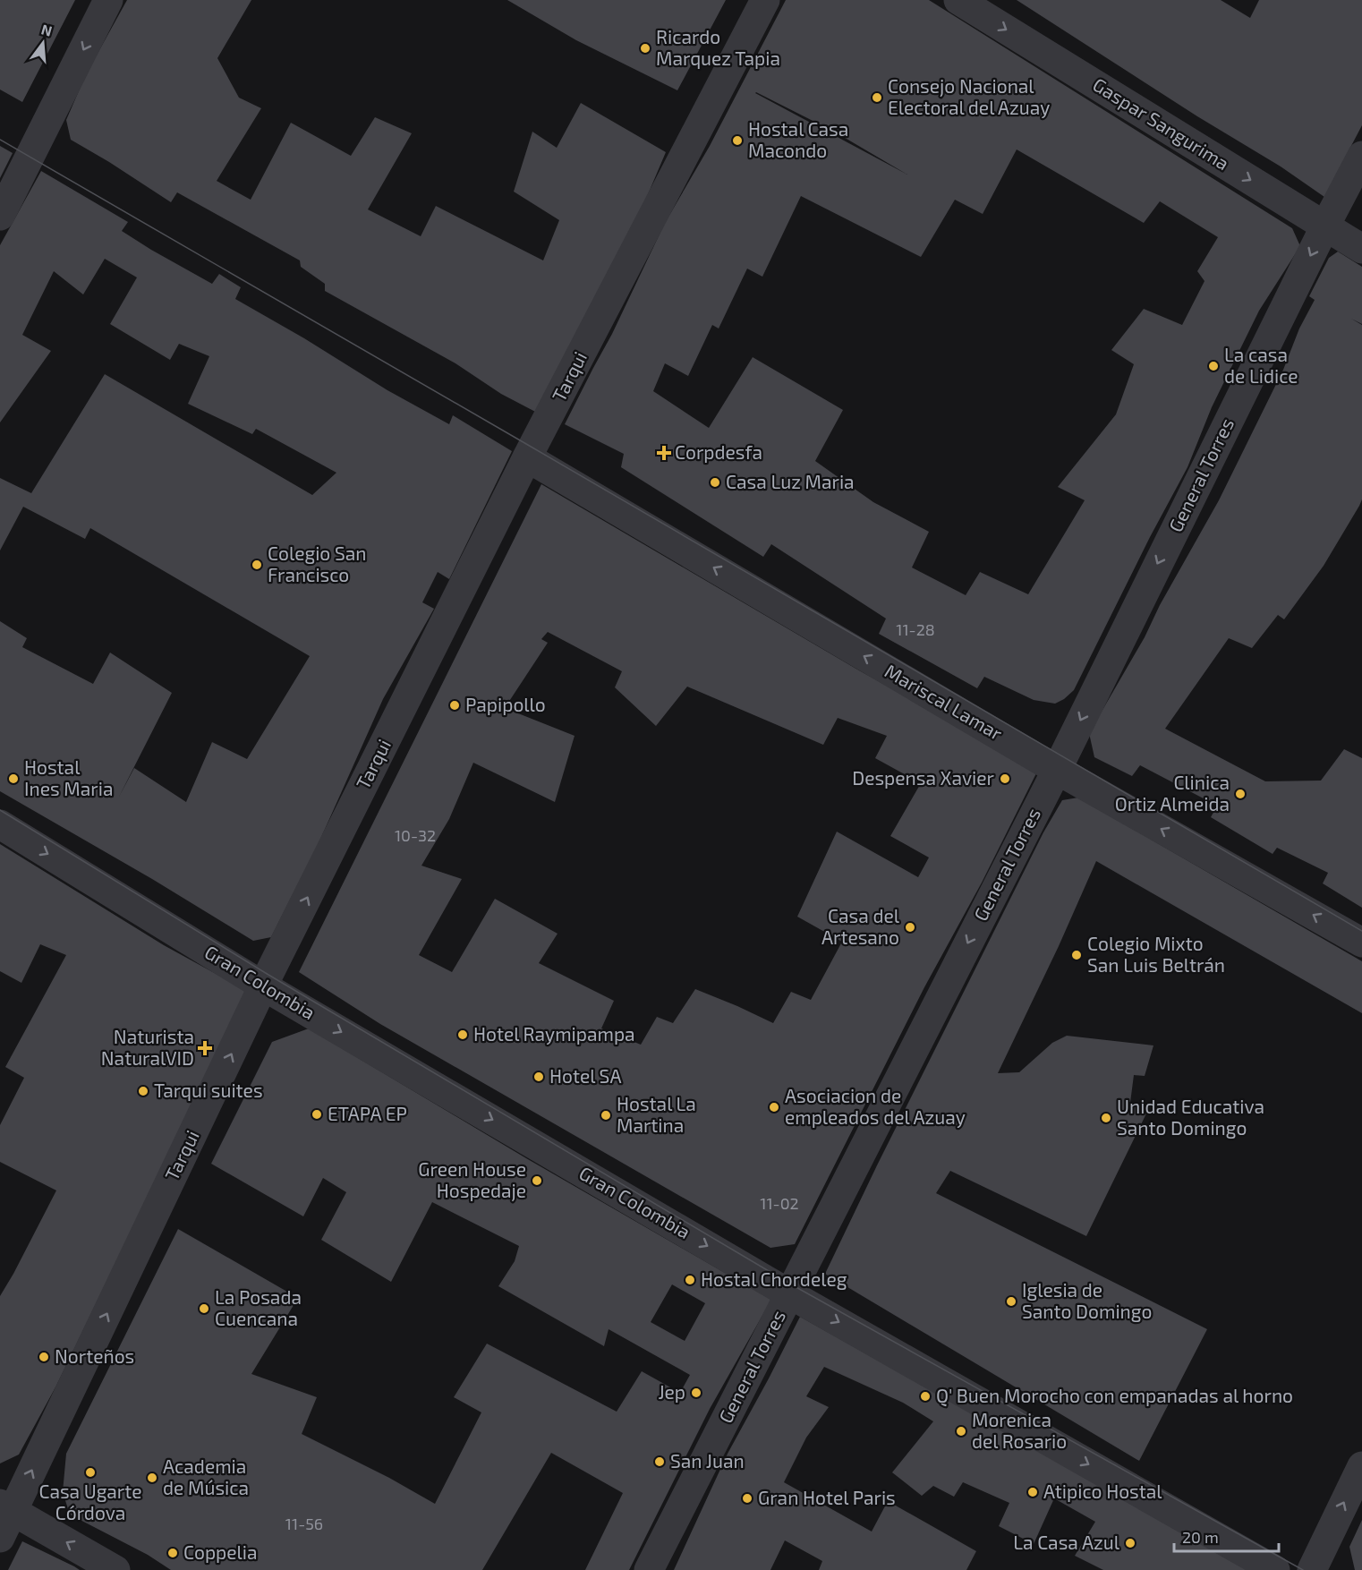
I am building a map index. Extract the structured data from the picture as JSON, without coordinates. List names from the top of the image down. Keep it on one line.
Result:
{"streets":{"street":["Gaspar Sangurima","Tarqui","General Torres","Mariscal Lamar","Gran Colombia"]},"crossings":[["Gaspar Sangurima","General Torres"],["Tarqui","Mariscal Lamar"],["Tarqui","Gran Colombia"],["General Torres","Mariscal Lamar"],["General Torres","Gran Colombia"]],"one_way":["Gaspar Sangurima","Tarqui","General Torres","Mariscal Lamar","Gran Colombia"],"places":{"other":["Ricardo Marquez Tapia","Consejo Nacional Electoral del Azuay","Hostal Casa Macondo","La casa de Lidice","Casa Luz Maria","Colegio San Francisco","Papipollo","Hostal Ines Maria","Despensa Xavier","Clinica Ortiz Almeida","Casa del Artesano","Colegio Mixto San Luis Beltrán","Hotel Raymipampa","Hotel SA","Tarqui suites","Asociacion de empleados del Azuay","ETAPA EP","Hostal La Martina","Unidad Educativa Santo Domingo","Green House Hospedaje","Hostal Chordeleg","Iglesia de Santo Domingo","La Posada Cuencana","Norteños","Jep","Q' Buen Morocho con empanadas al horno","Morenica del Rosario","San Juan","Casa Ugarte Córdova","Academia de Música","Atipico Hostal","Gran Hotel Paris","La Casa Azul","Coppelia"],"health":["Corpdesfa","Naturista NaturalVID"]},"house_numbers":["11-28","10-32","11-02","11-56"],"scale_bar":"20 m","north":"top"}
